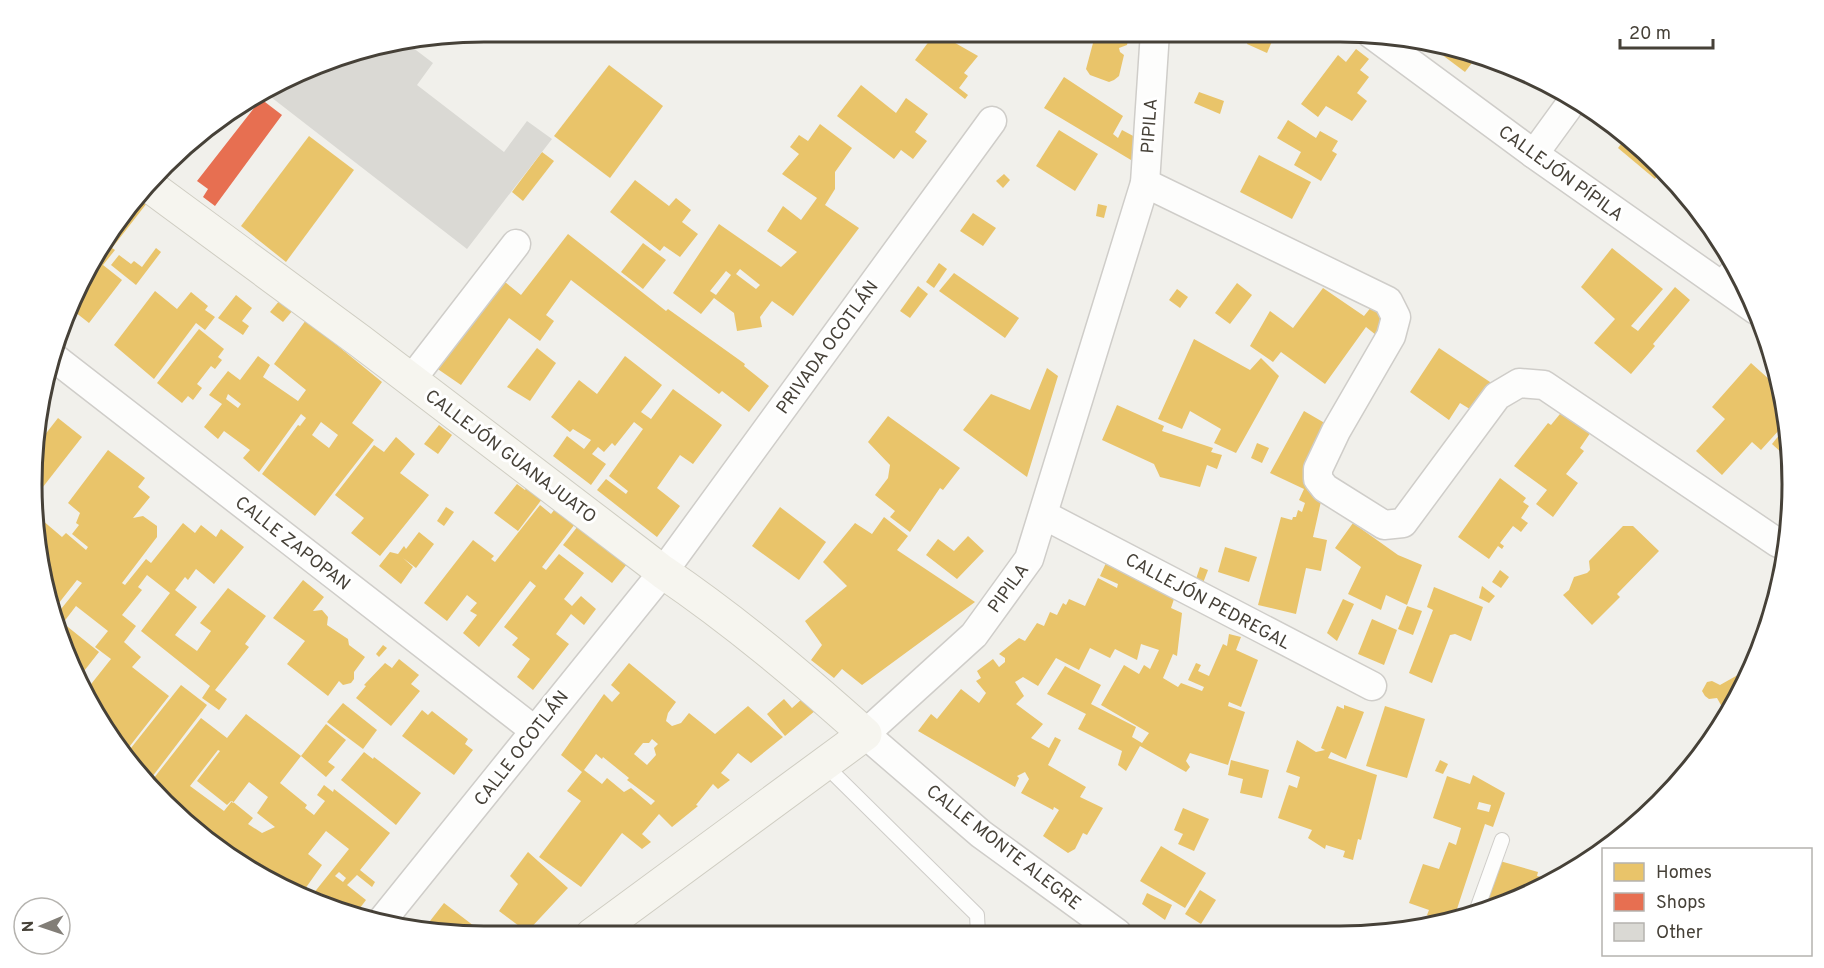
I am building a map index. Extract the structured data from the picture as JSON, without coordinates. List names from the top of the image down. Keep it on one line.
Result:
{"streets":{"main road":["PIPILA","CALLEJÓN GUANAJUATO"],"street":["CALLEJÓN PÍPILA","PRIVADA OCOTLÁN","CALLE ZAPOPAN","CALLEJÓN PEDREGAL","CALLE OCOTLÁN","CALLE MONTE ALEGRE"]},"crossings":[["PIPILA","CALLEJÓN GUANAJUATO"],["PIPILA","CALLEJÓN PEDREGAL"],["PIPILA","CALLE MONTE ALEGRE"],["PRIVADA OCOTLÁN","CALLEJÓN GUANAJUATO"],["PRIVADA OCOTLÁN","CALLE OCOTLÁN"],["CALLEJÓN GUANAJUATO","CALLE OCOTLÁN"],["CALLEJÓN GUANAJUATO","CALLE MONTE ALEGRE"],["CALLE ZAPOPAN","CALLE OCOTLÁN"]],"legend":["Homes","Shops","Other"],"scale_bar":"20 m","north":"left"}
